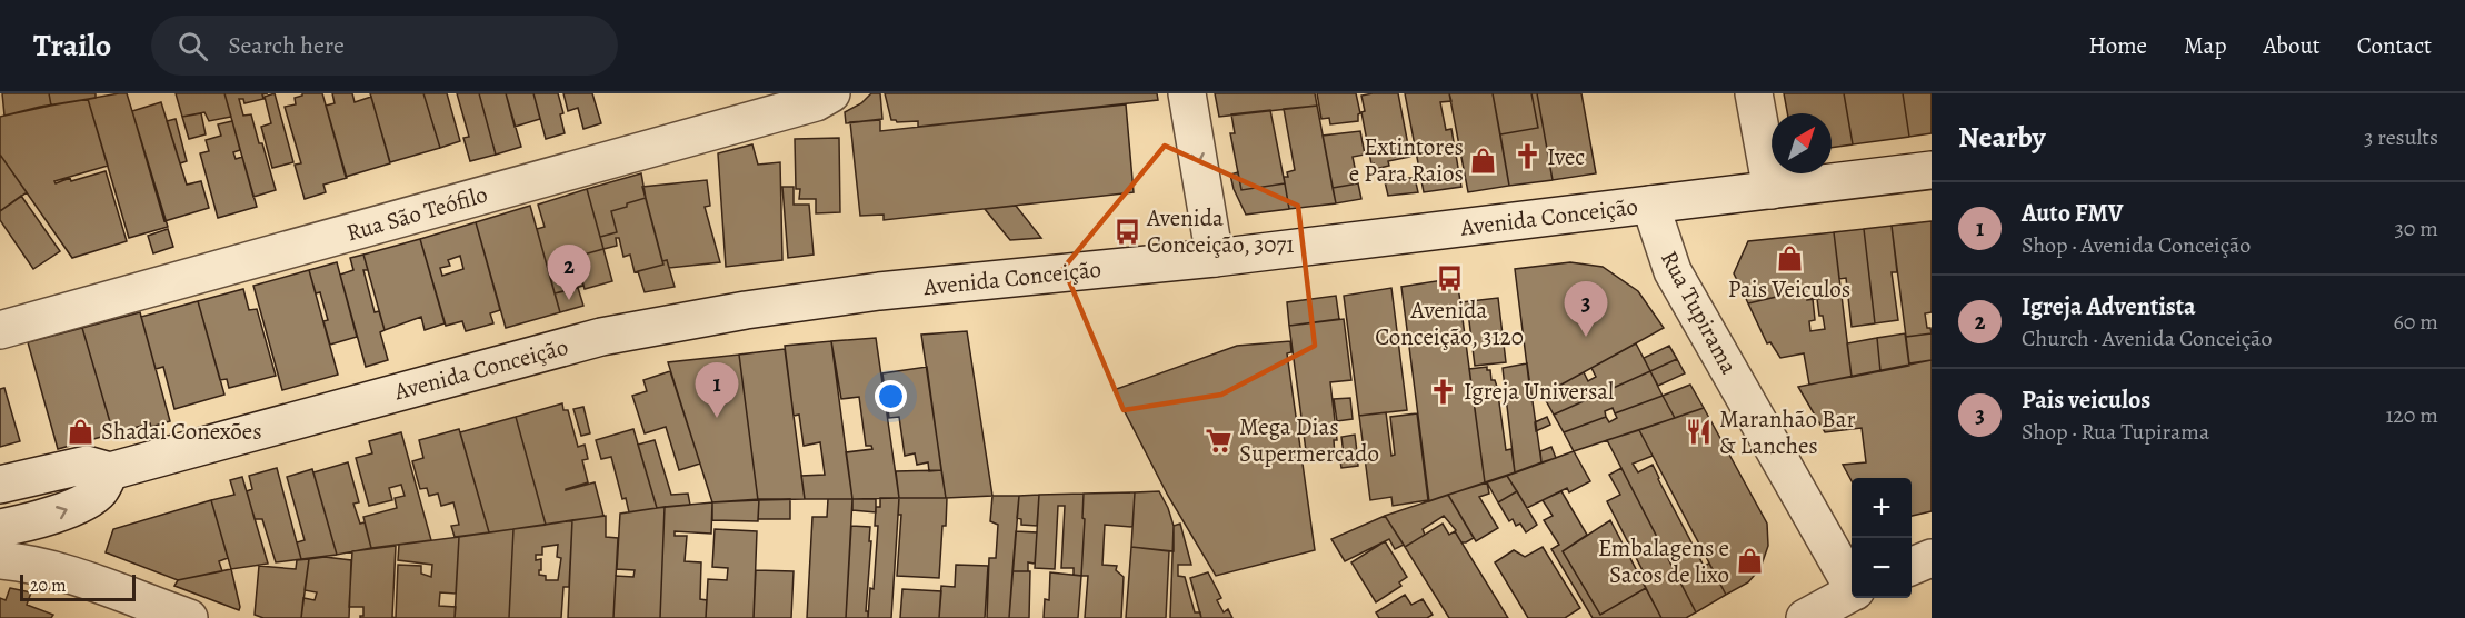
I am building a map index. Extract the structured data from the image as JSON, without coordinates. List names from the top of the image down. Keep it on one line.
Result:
{"streets":{"main road":["Rua São Teófilo","Avenida Conceição","Rua Tupirama"]},"crossings":[["Avenida Conceição","Rua Tupirama"]],"places":{"church":["Ivec","Igreja Universal"],"shop":["Extintores e Para Raios","Pais Veiculos","Shadai Conexões","Embalagens e Sacos de lixo"],"bus stop":["Avenida Conceição, 3071","Avenida Conceição, 3120"],"restaurant":["Maranhão Bar & Lanches"],"supermarket":["Mega Dias Supermercado"]},"scale_bar":"20 m","north":"top right","page":{"header":"Trailo","search":"Search here","nav":["Home","Map","About","Contact"],"heading":["Nearby","3 results"],"list":[{"mark":"1","name":"Auto FMV","note":"Shop · Avenida Conceição","value":"30 m"},{"mark":"2","name":"Igreja Adventista","note":"Church · Avenida Conceição","value":"60 m"},{"mark":"3","name":"Pais veiculos","note":"Shop · Rua Tupirama","value":"120 m"}],"pins":["2","3","1"],"map_buttons":["+","−"],"scale":"20 m"}}
